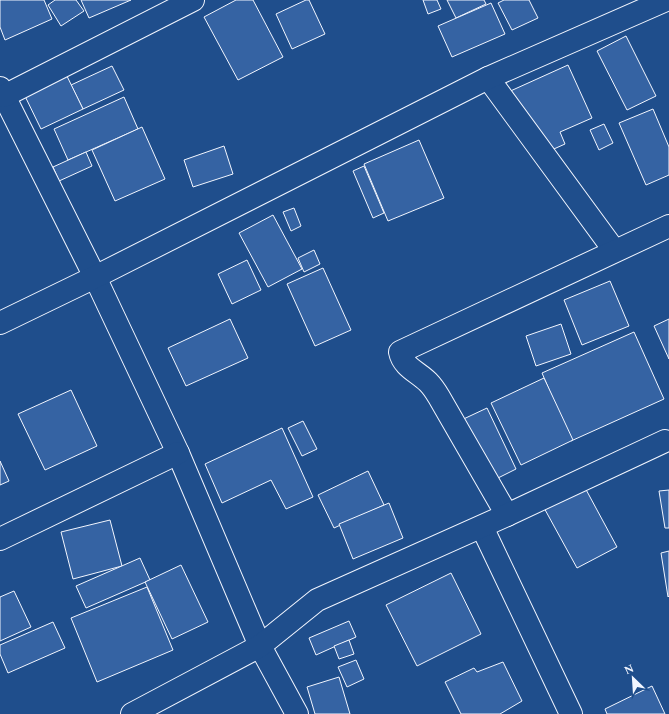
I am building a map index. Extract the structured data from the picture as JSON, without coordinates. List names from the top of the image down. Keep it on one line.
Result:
{"north":"top left"}
